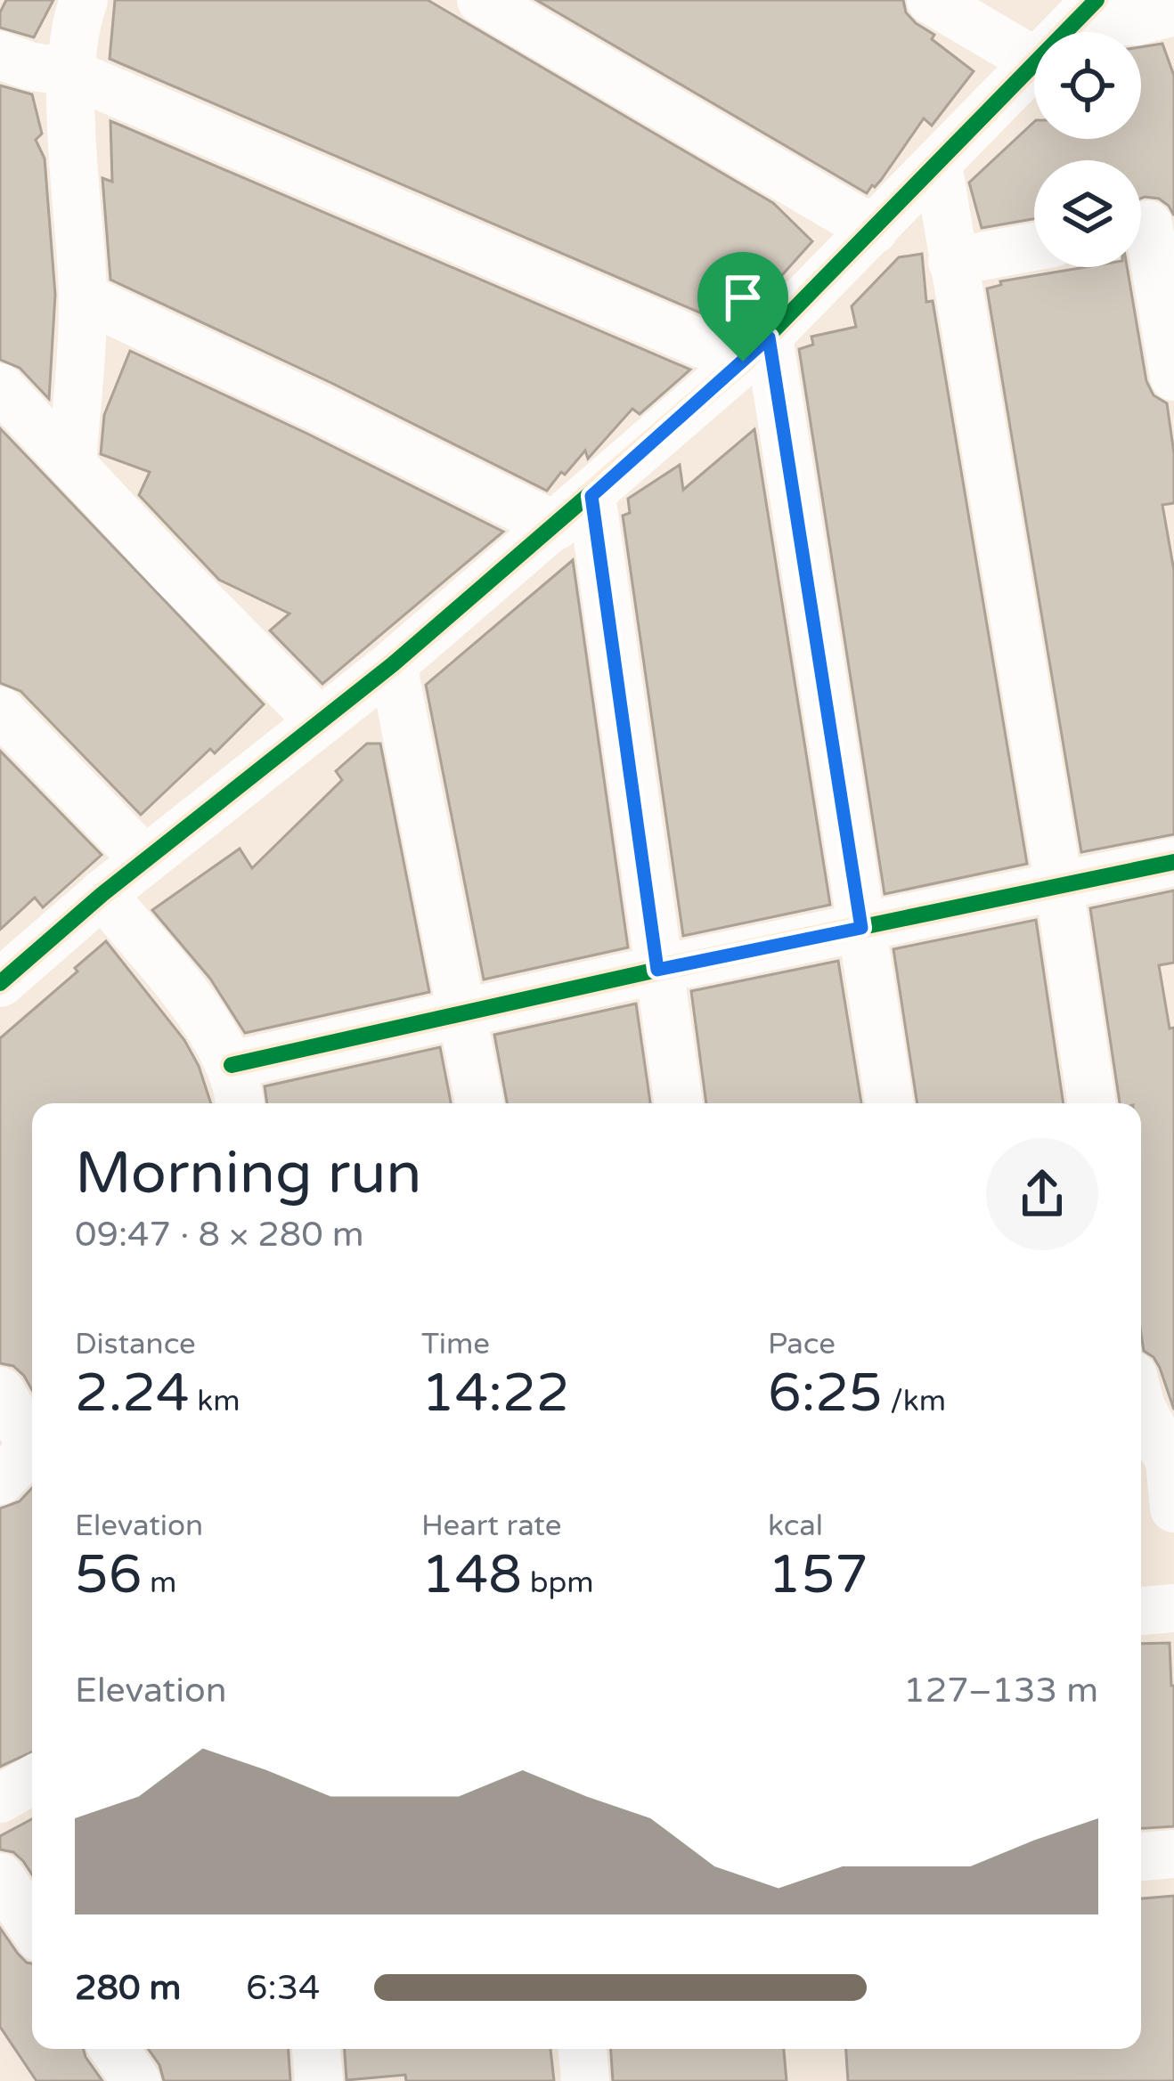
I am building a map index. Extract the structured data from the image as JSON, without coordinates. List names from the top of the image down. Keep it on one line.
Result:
{"page":{"heading":["Morning run","09:47 · 8 × 280 m"],"stats":[["Distance","2.24 km"],["Time","14:22"],["Pace","6:25 /km"],["Elevation","56 m"],["Heart rate","148 bpm"],["kcal","157"]],"chart":["Elevation","127–133 m"],"list":[{"name":"280 m","note":"6:34"}]}}
